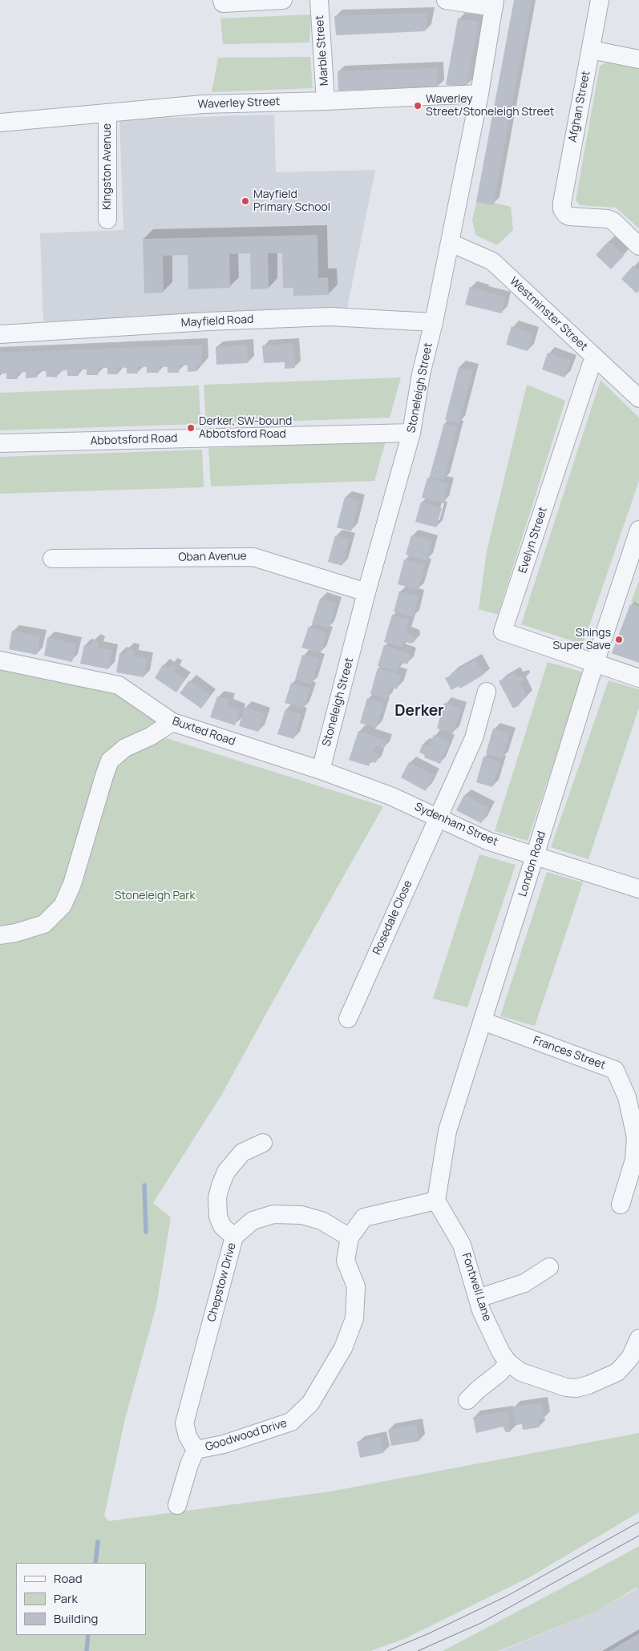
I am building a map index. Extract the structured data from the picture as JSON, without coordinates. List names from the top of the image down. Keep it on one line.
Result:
{"streets":{"street":["Marble Street","Waverley Street","Afghan Street","Kingston Avenue","Westminster Street","Mayfield Road","Stoneleigh Street","Abbotsford Road","Evelyn Street","Oban Avenue","Buxted Road","Sydenham Street","London Road","Rosedale Close","Frances Street","Chepstow Drive","Fontwell Lane","Goodwood Drive"]},"crossings":[["Marble Street","Waverley Street"],["Waverley Street","Kingston Avenue"],["Waverley Street","Stoneleigh Street"],["Westminster Street","Stoneleigh Street"],["Westminster Street","Evelyn Street"],["Mayfield Road","Stoneleigh Street"],["Stoneleigh Street","Abbotsford Road"],["Stoneleigh Street","Oban Avenue"],["Stoneleigh Street","Buxted Road"],["Stoneleigh Street","Sydenham Street"],["Evelyn Street","London Road"],["Buxted Road","Sydenham Street"],["Sydenham Street","London Road"],["Sydenham Street","Rosedale Close"],["London Road","Frances Street"],["London Road","Fontwell Lane"],["London Road","Goodwood Drive"],["Chepstow Drive","Goodwood Drive"],["Fontwell Lane","Goodwood Drive"]],"districts":["Derker"],"parks":["Stoneleigh Park"],"places":["Waverley Street/Stoneleigh Street","Mayfield Primary School","Derker, SW-bound Abbotsford Road","Shings Super Save"],"legend":["Road","Park","Building"]}
